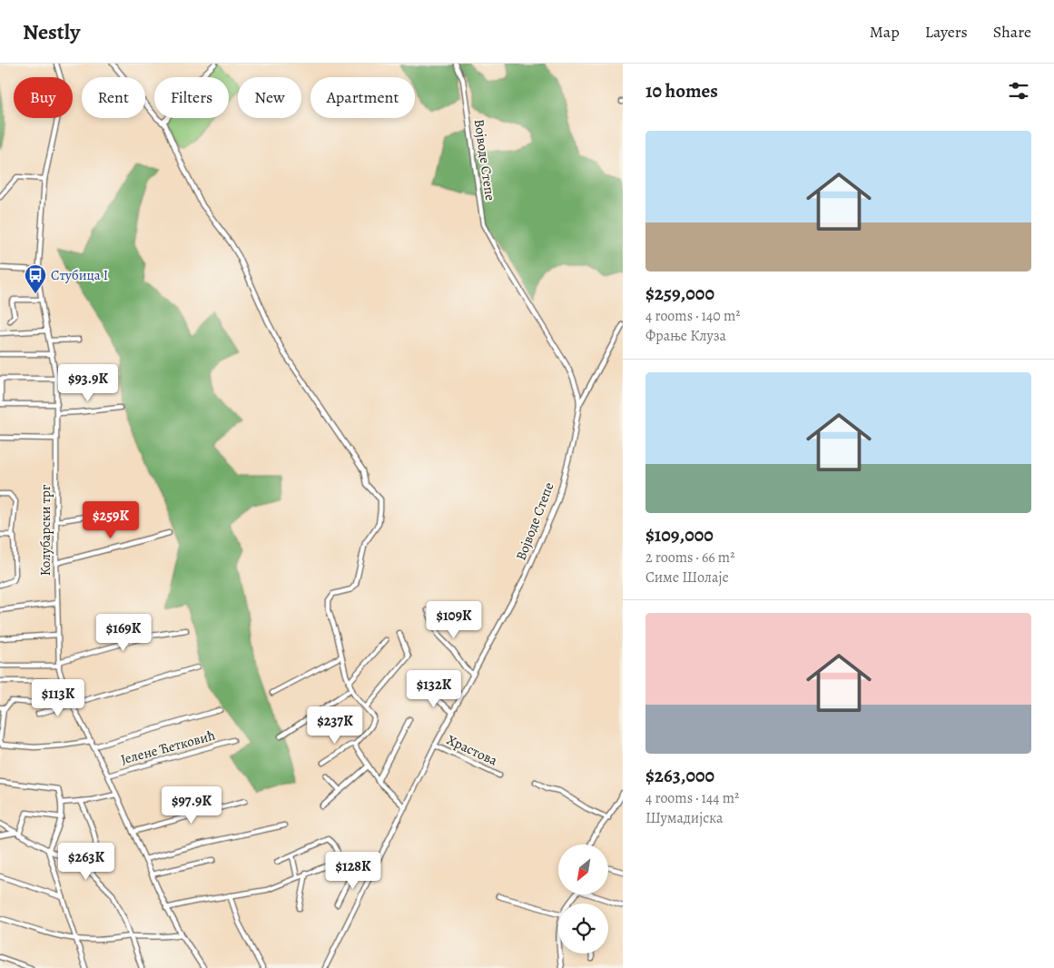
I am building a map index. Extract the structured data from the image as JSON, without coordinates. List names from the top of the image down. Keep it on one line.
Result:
{"streets":{"street":["Војводе Степе","Колубарски трг","Јелене Ћетковић","Храстова"]},"crossings":[["Војводе Степе","Храстова"],["Колубарски трг","Јелене Ћетковић"]],"places":{"bus stop":["Стубица I"]},"north":"bottom left","page":{"header":"Nestly","nav":["Map","Layers","Share"],"heading":"10 homes","chip":["Buy","Rent","Filters","New","Apartment"],"list":[{"name":"$259,000","note":"4 rooms · 140 m² · Фрање Клуза"},{"name":"$109,000","note":"2 rooms · 66 m² · Симе Шолаје"},{"name":"$263,000","note":"4 rooms · 144 m² · Шумадијска"}],"price":["$93.9K","$259K","$109K","$169K","$132K","$113K","$237K","$97.9K","$263K","$128K"]}}
